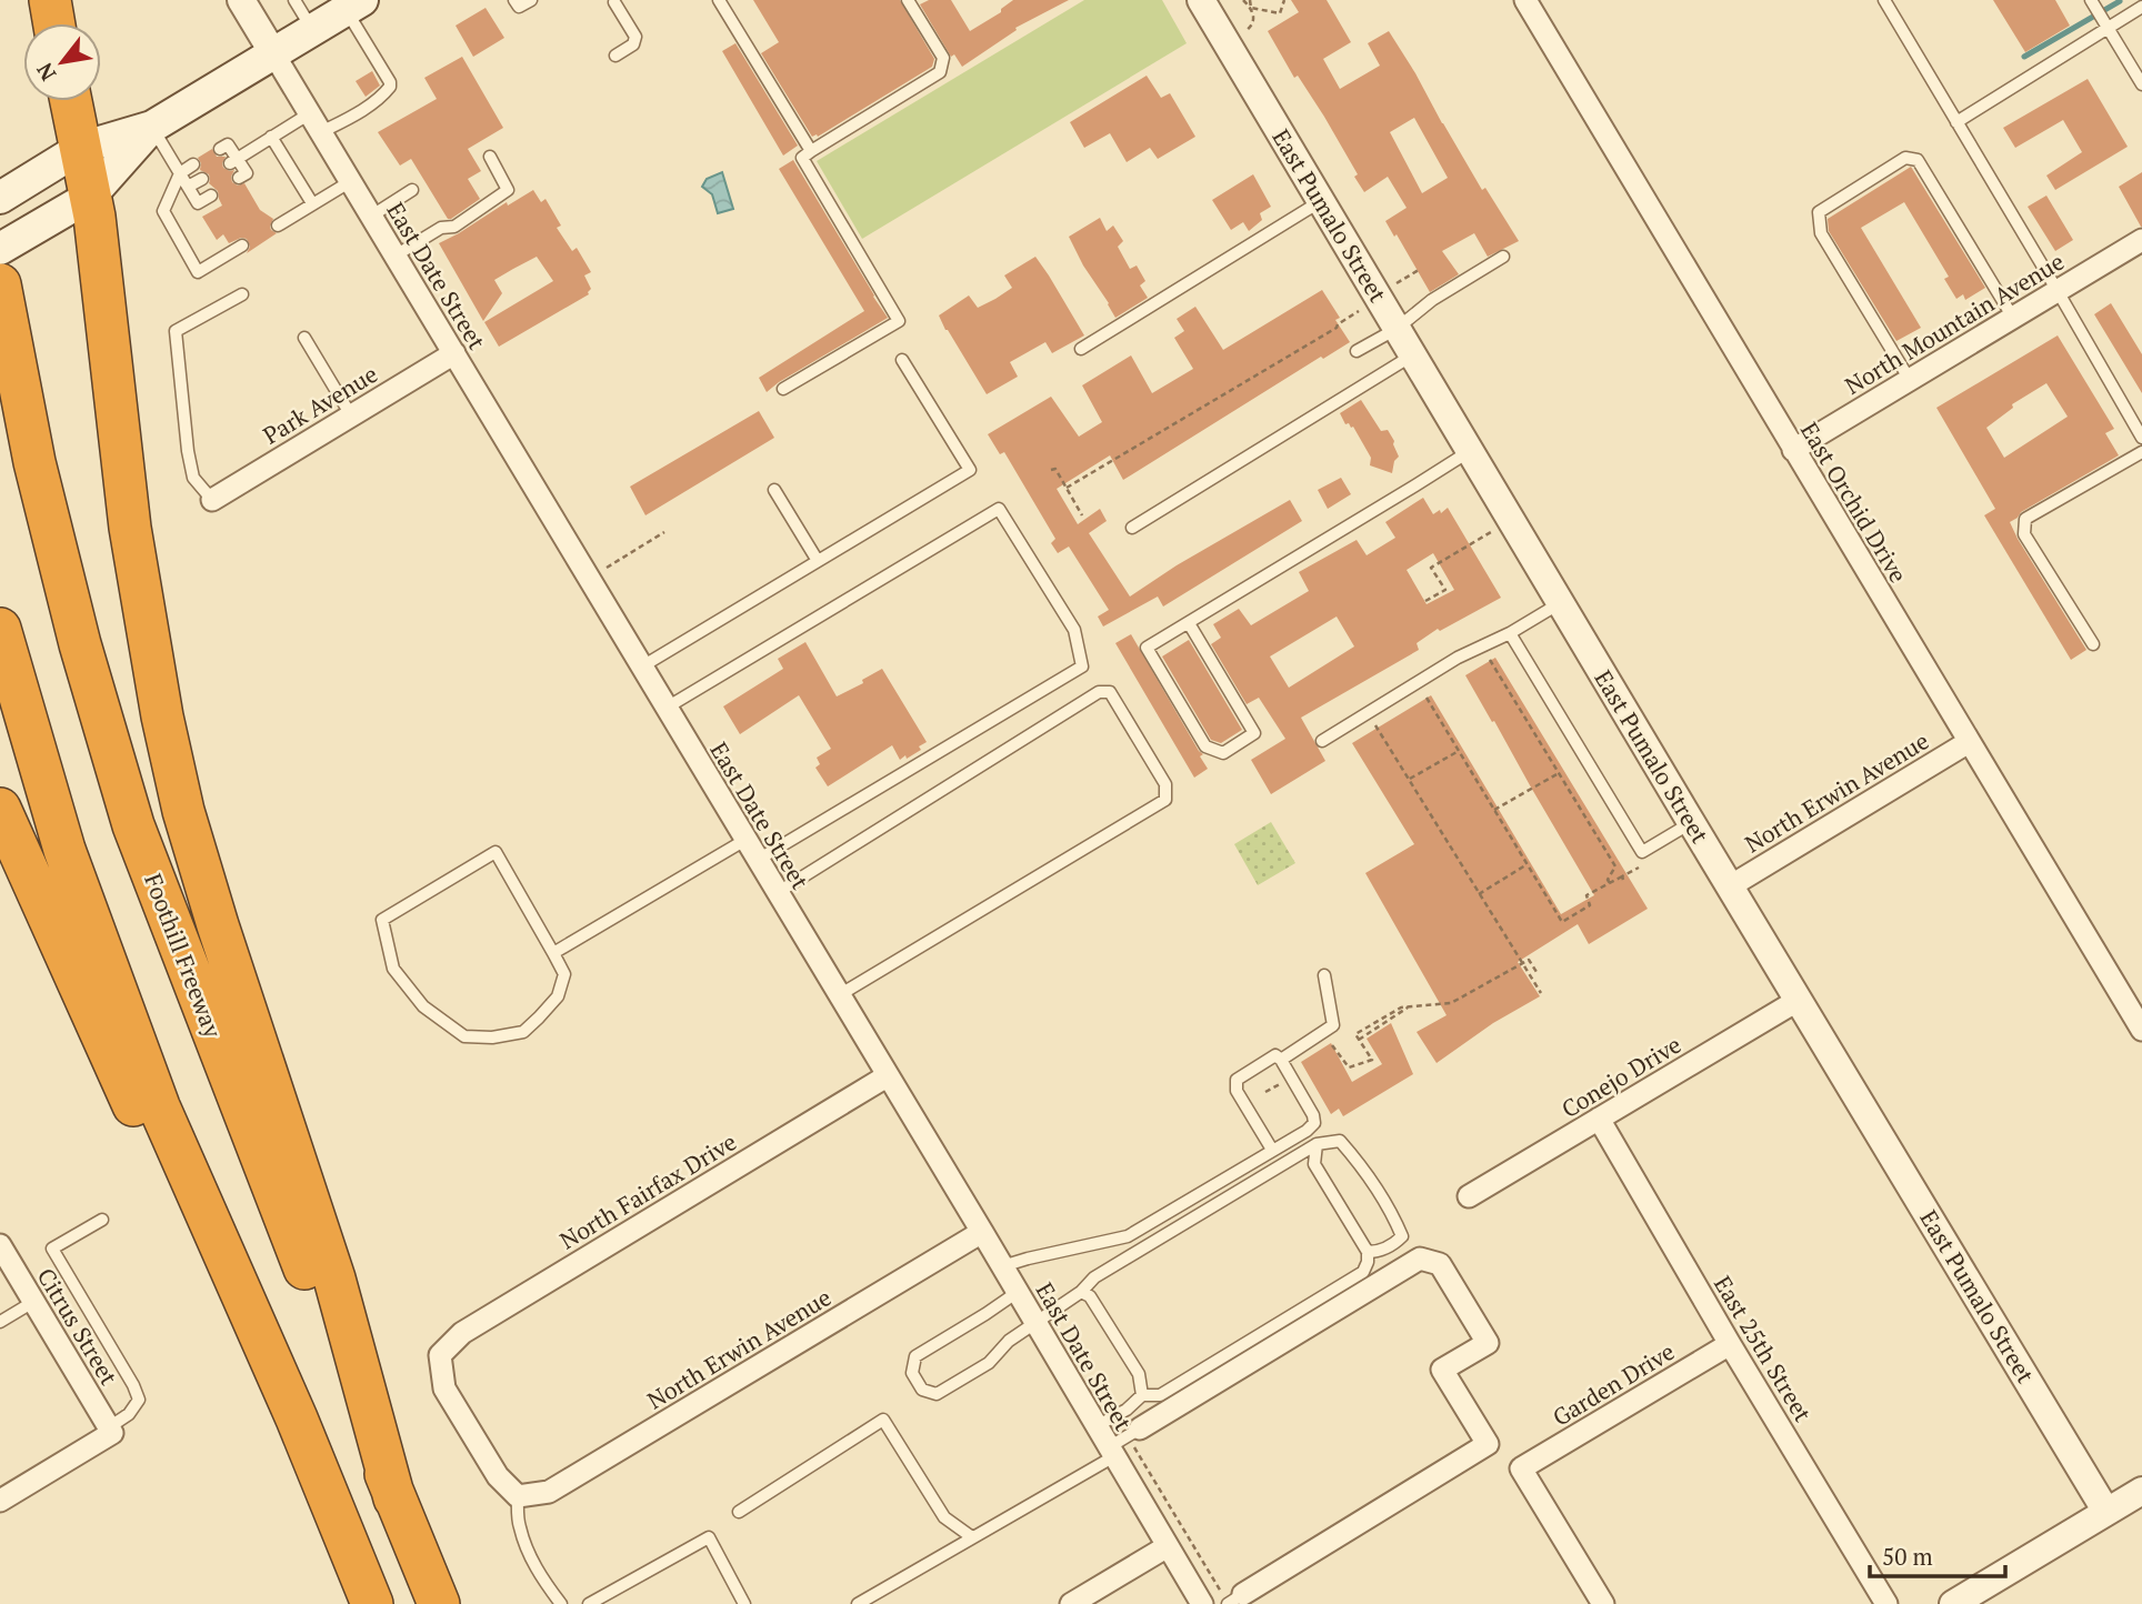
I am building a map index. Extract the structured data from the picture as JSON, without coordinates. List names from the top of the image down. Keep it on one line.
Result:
{"streets":{"highway":["Foothill Freeway"],"street":["East Pumalo Street","East Date Street","North Mountain Avenue","Park Avenue","East Orchid Drive","North Erwin Avenue","Conejo Drive","North Fairfax Drive","Citrus Street","East 25th Street","Garden Drive"]},"crossings":[["East Pumalo Street","North Erwin Avenue"],["East Pumalo Street","Conejo Drive"],["East Date Street","Park Avenue"],["East Date Street","North Erwin Avenue"],["East Date Street","North Fairfax Drive"],["North Mountain Avenue","East Orchid Drive"],["East Orchid Drive","North Erwin Avenue"],["North Erwin Avenue","North Fairfax Drive"],["Conejo Drive","East 25th Street"],["East 25th Street","Garden Drive"]],"scale_bar":"50 m","north":"bottom left"}
